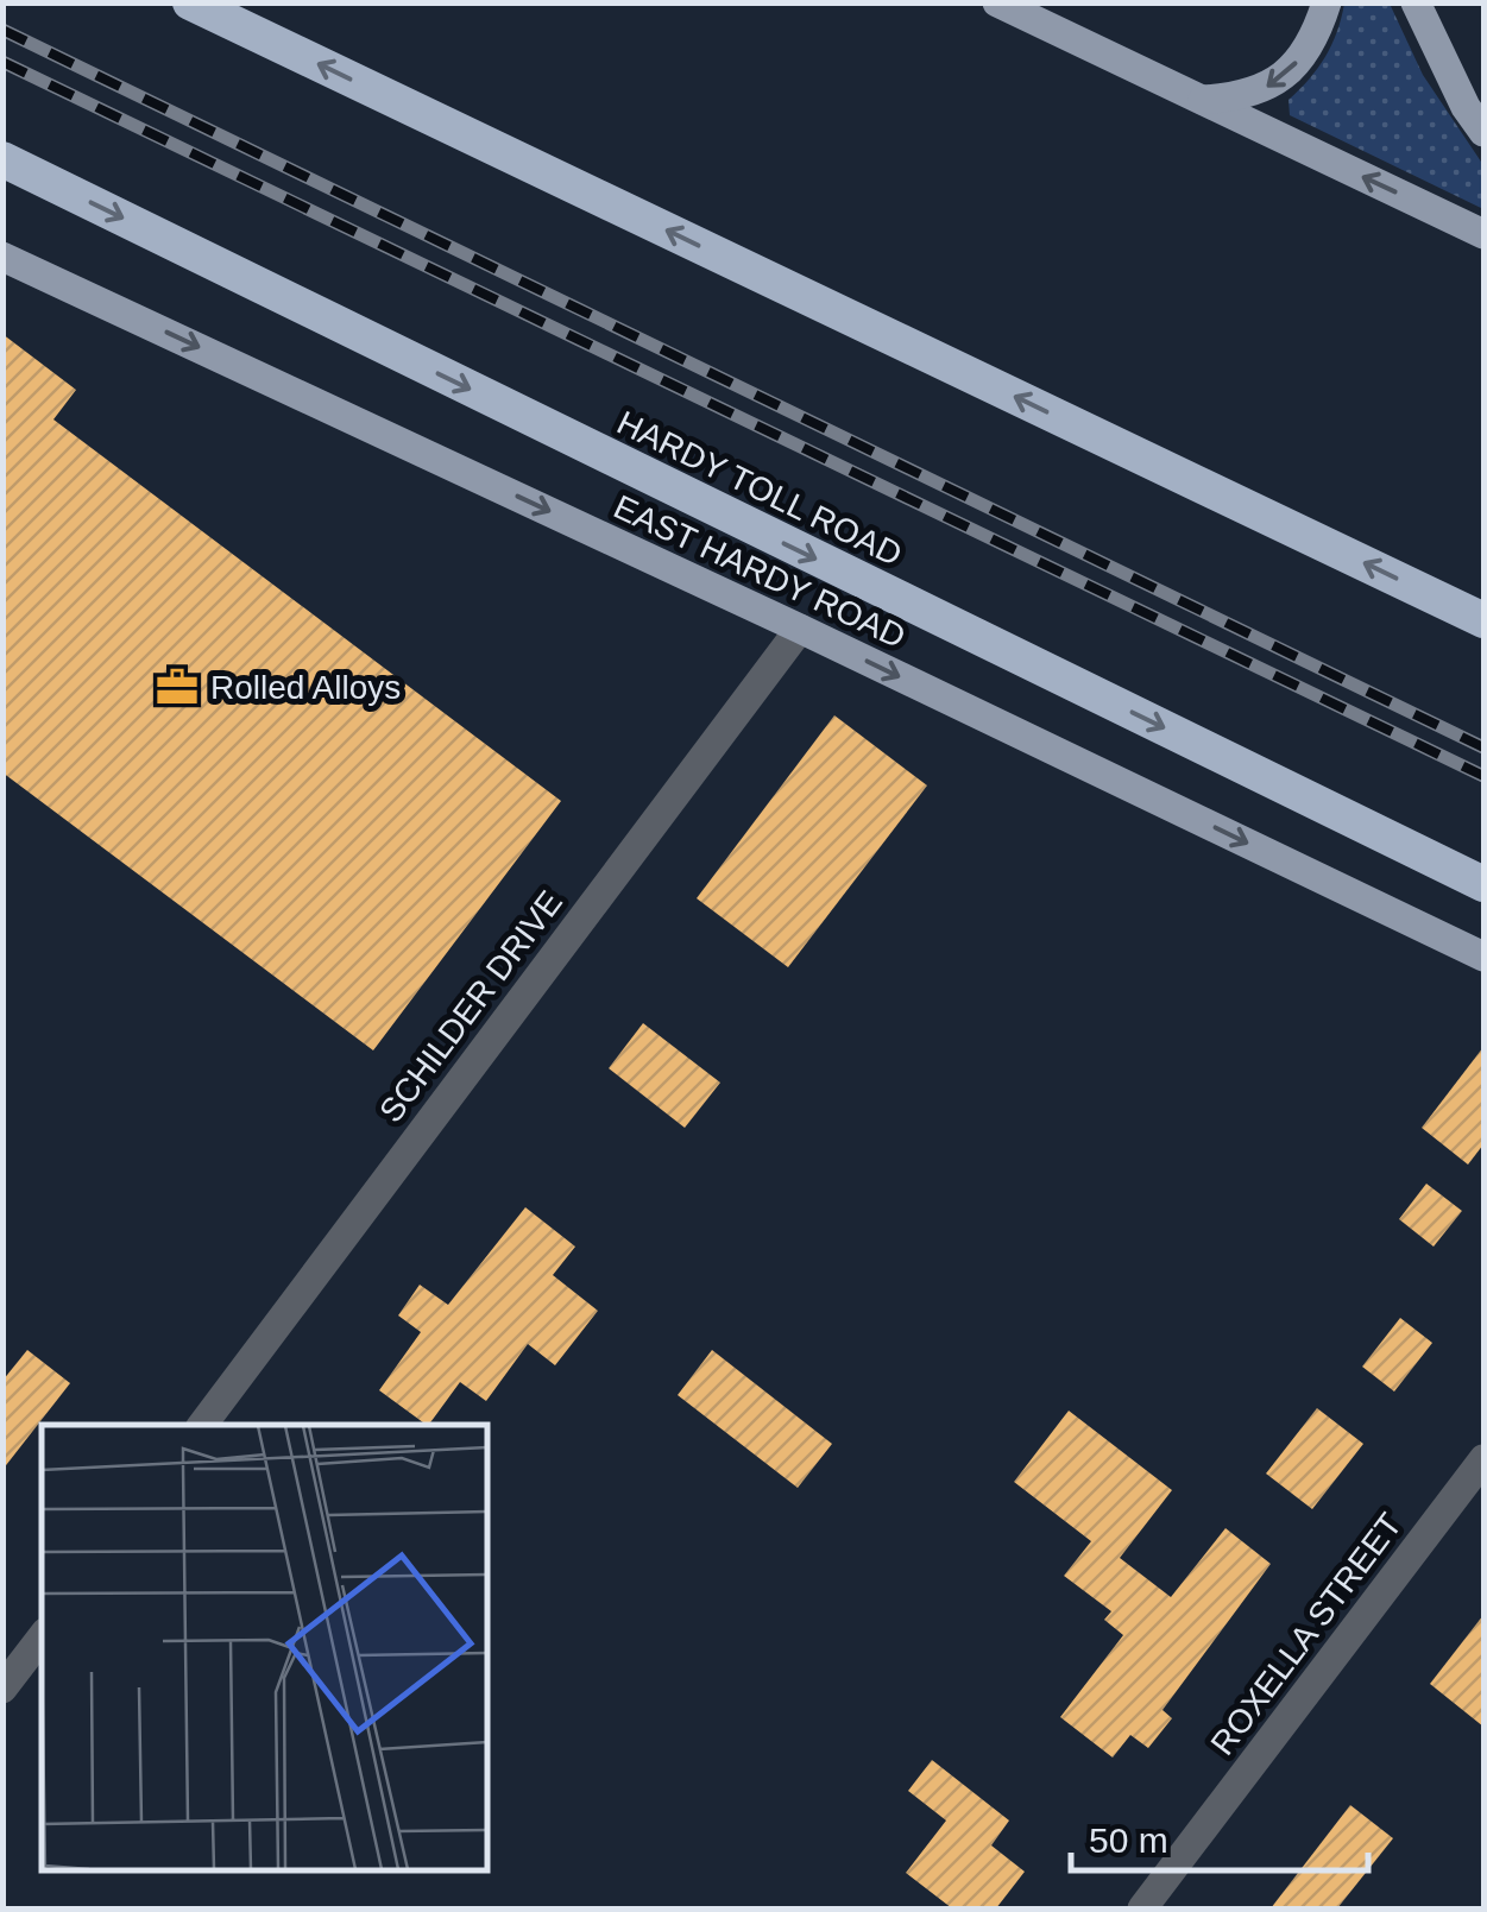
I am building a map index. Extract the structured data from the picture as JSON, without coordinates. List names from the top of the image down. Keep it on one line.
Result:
{"streets":{"highway":["HARDY TOLL ROAD"],"main road":["EAST HARDY ROAD"],"street":["SCHILDER DRIVE","ROXELLA STREET"]},"crossings":[["EAST HARDY ROAD","SCHILDER DRIVE"]],"one_way":["EAST HARDY ROAD"],"places":{"office":["Rolled Alloys"]},"scale_bar":"50 m"}
